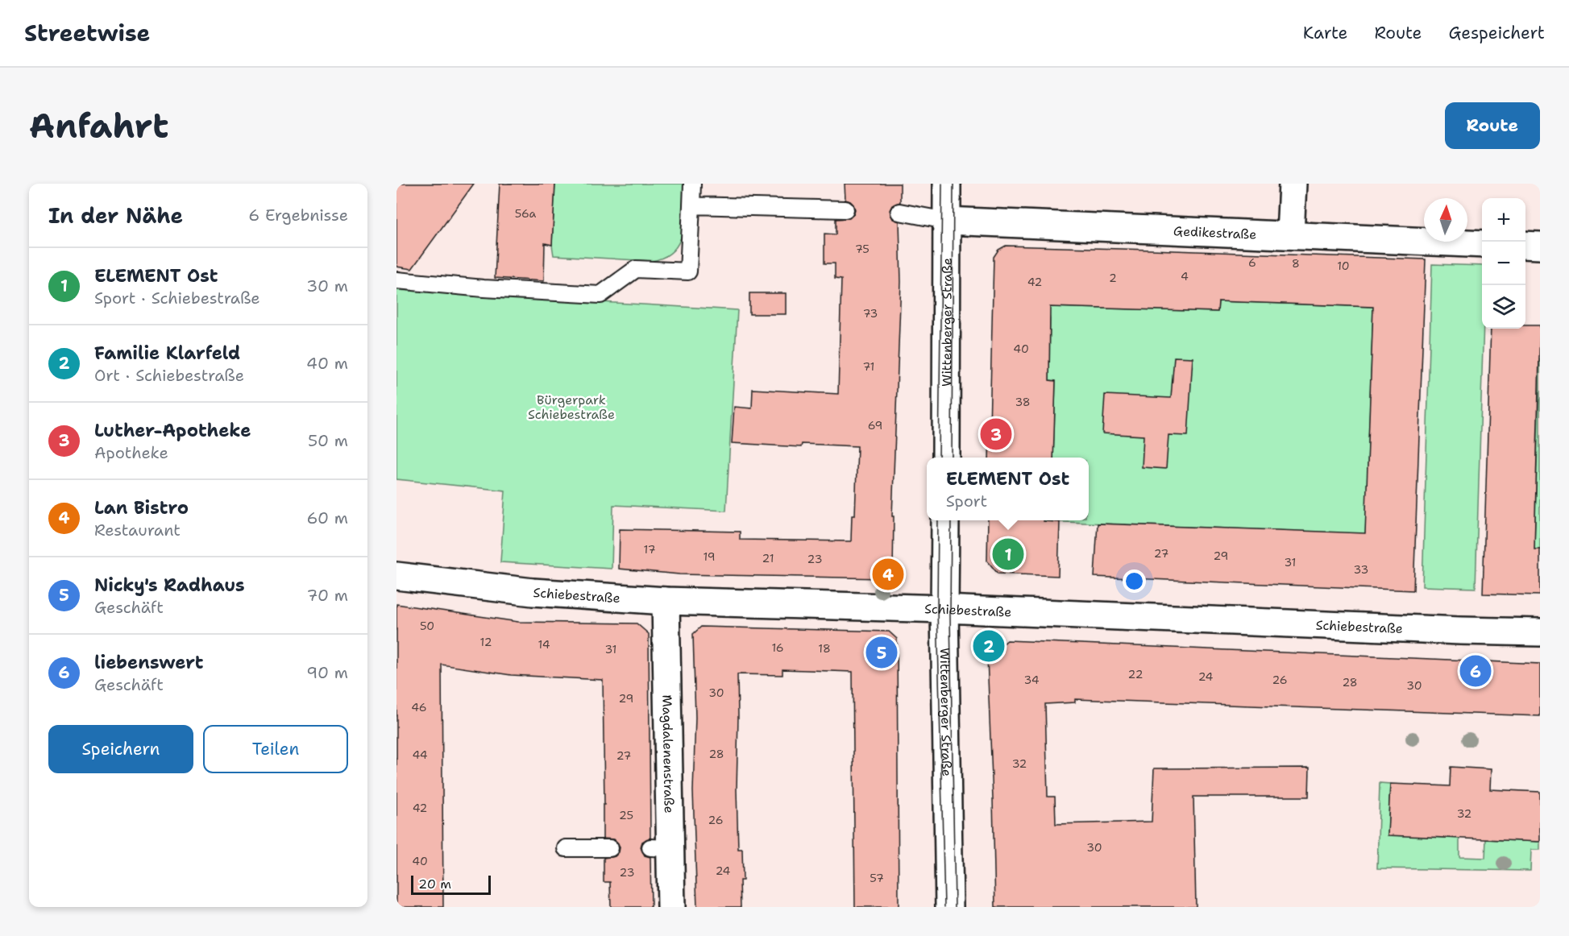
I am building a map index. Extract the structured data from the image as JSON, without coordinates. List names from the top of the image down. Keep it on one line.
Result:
{"streets":{"street":["Gedikestraße","Wittenberger Straße","Schiebestraße","Magdalenenstraße"]},"crossings":[["Gedikestraße","Wittenberger Straße"],["Wittenberger Straße","Schiebestraße"],["Schiebestraße","Magdalenenstraße"]],"parks":["Bürgerpark Schiebestraße"],"house_numbers":["56a","75","6","8","10","4","2","42","73","40","71","38","69","17","27","29","19","21","23","31","33","50","12","14","16","18","31","22","24","34","26","28","30","30","29","46","28","44","27","32","42","32","25","26","30","40","24","23","57"],"scale_bar":"20 m","north":"top","page":{"header":"Streetwise","nav":["Karte","Route","Gespeichert"],"buttons":["Route",["Speichern","Teilen"]],"title":"Anfahrt","heading":["In der Nähe","6 Ergebnisse"],"map_buttons":["+","−"],"list":[{"mark":"1","name":"ELEMENT Ost","note":"Sport · Schiebestraße","value":"30 m"},{"mark":"2","name":"Familie Klarfeld","note":"Ort · Schiebestraße","value":"40 m"},{"mark":"3","name":"Luther-Apotheke","note":"Apotheke","value":"50 m"},{"mark":"4","name":"Lan Bistro","note":"Restaurant","value":"60 m"},{"mark":"5","name":"Nicky's Radhaus","note":"Geschäft","value":"70 m"},{"mark":"6","name":"liebenswert","note":"Geschäft","value":"90 m"}],"pins":["3","1","4","2","5","6"],"popup":["ELEMENT Ost","Sport"],"scale":"20 m"}}
